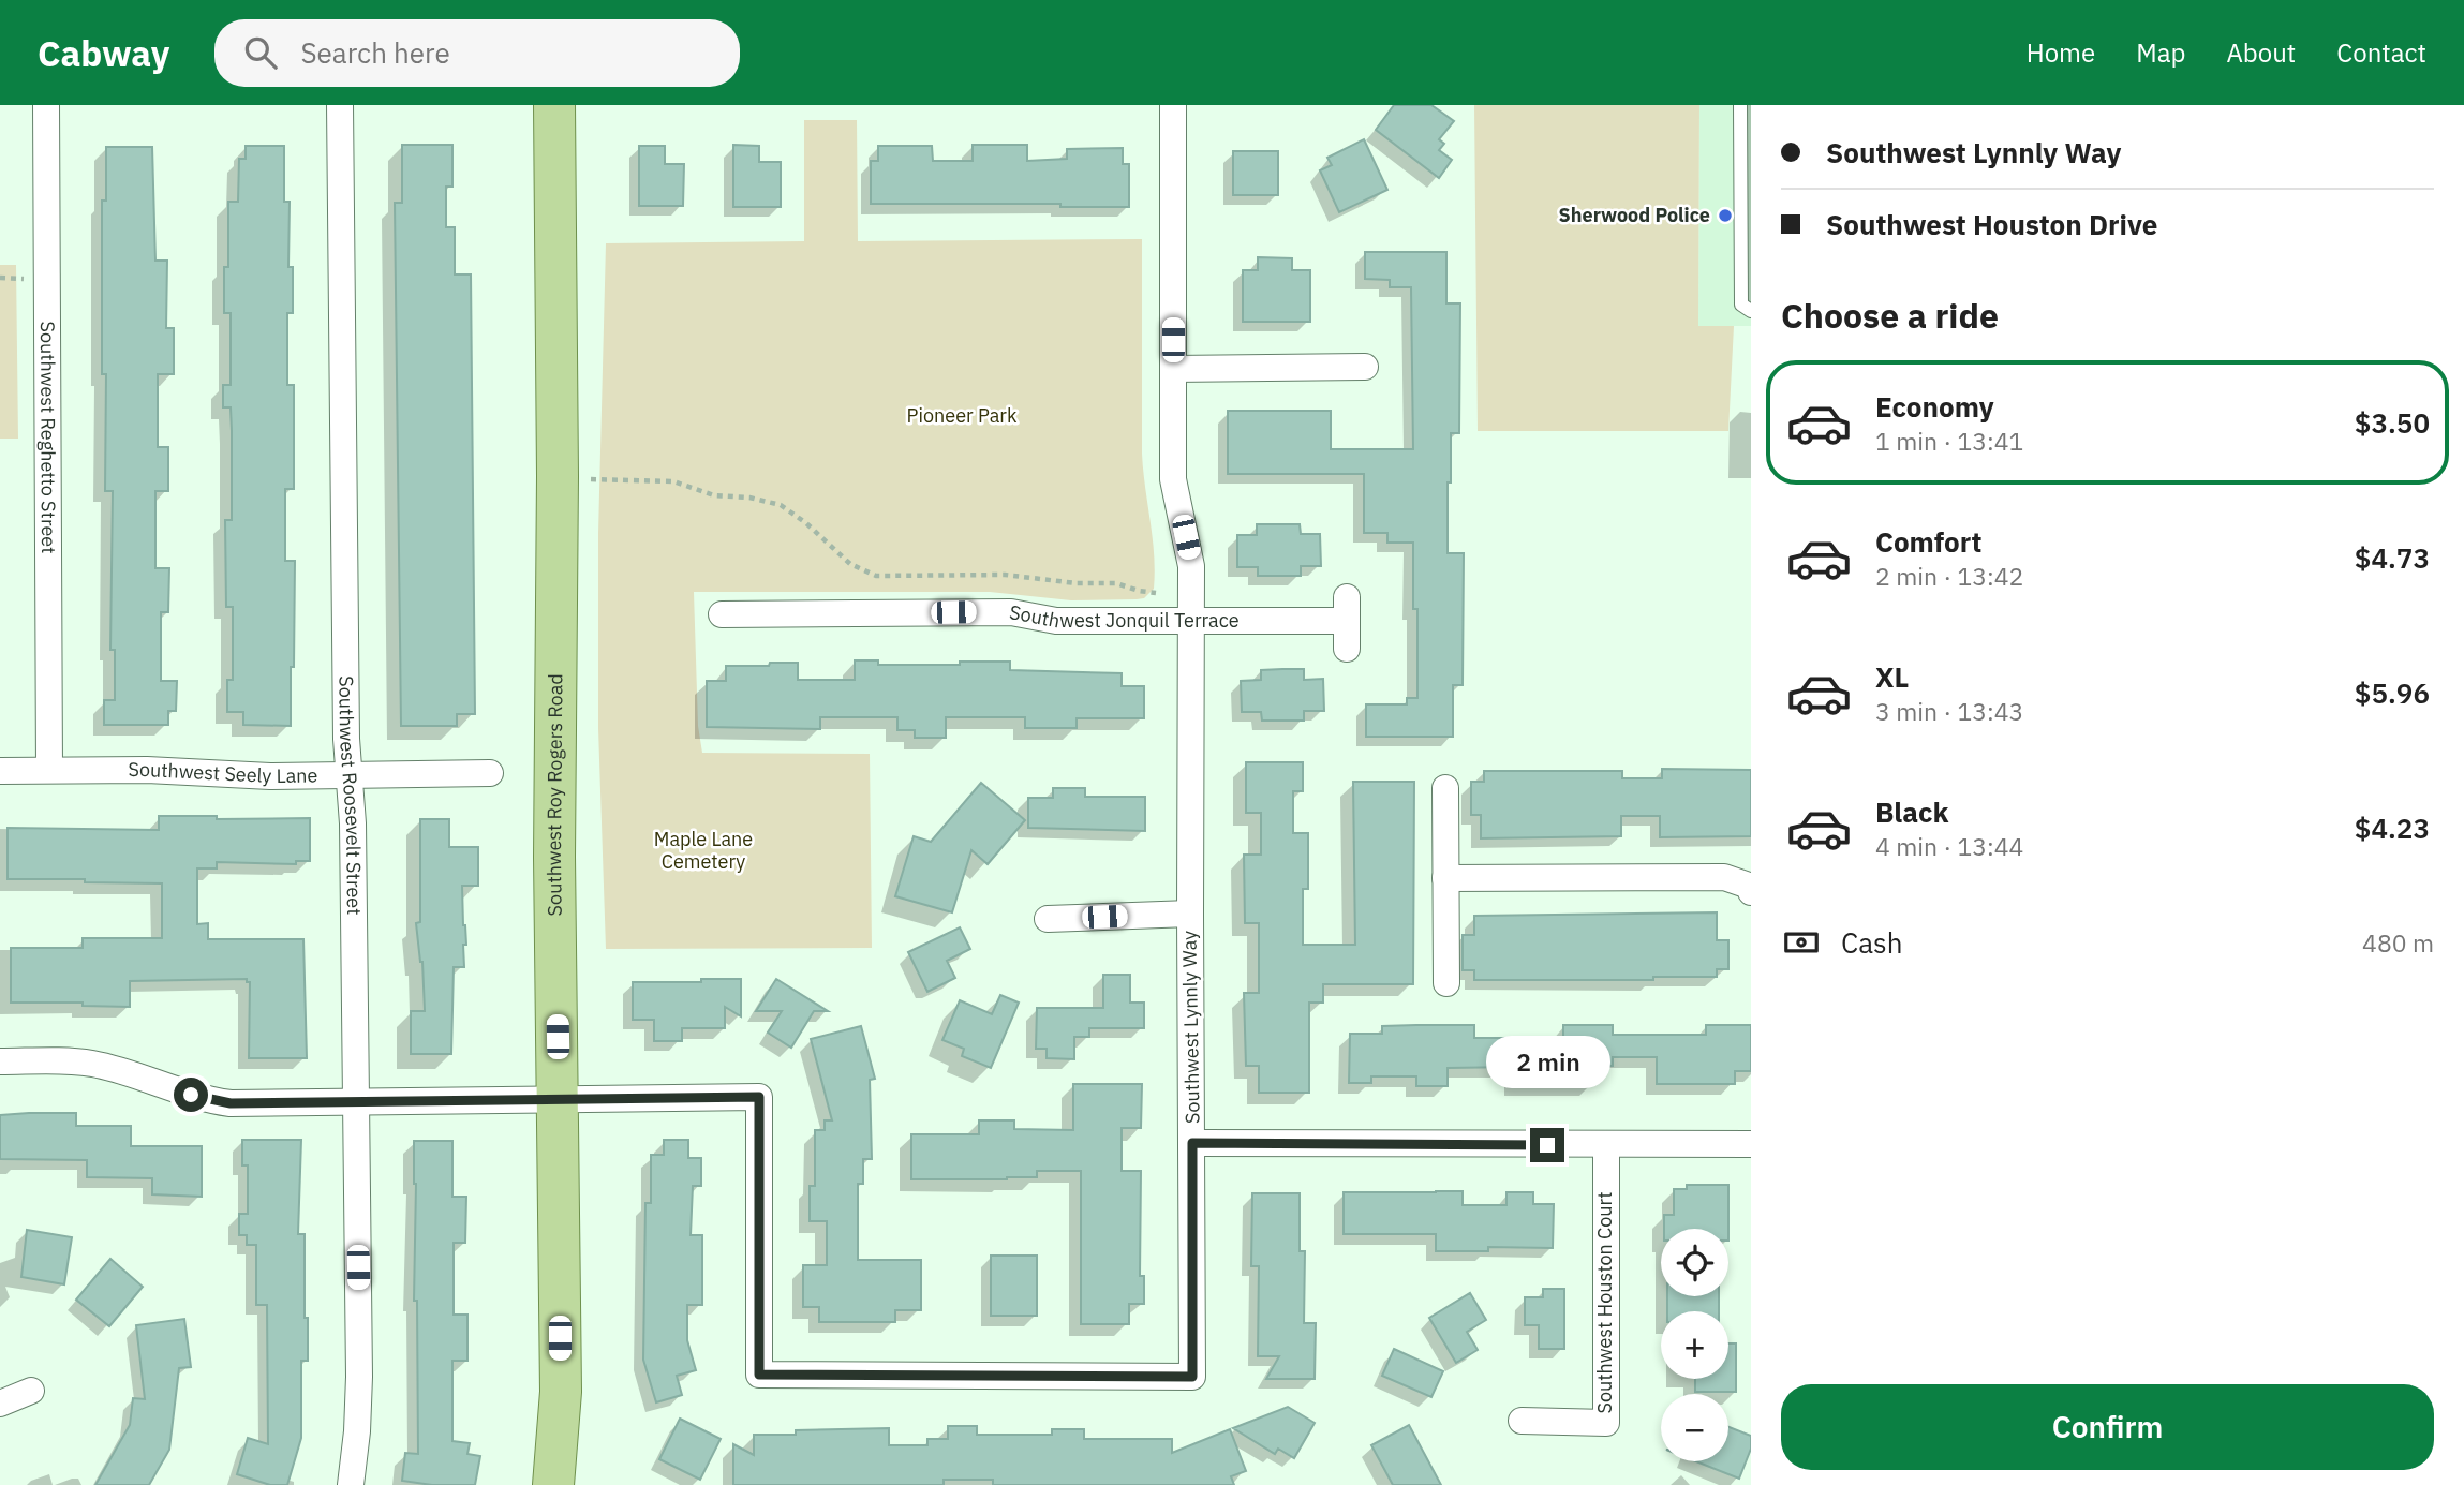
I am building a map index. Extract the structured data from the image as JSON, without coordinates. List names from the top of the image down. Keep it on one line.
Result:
{"streets":{"main road":["Southwest Roy Rogers Road"],"street":["Southwest Reghetto Street","Southwest Jonquil Terrace","Southwest Seely Lane","Southwest Roosevelt Street","Southwest Lynnly Way","Southwest Houston Court"]},"crossings":[["Southwest Reghetto Street","Southwest Seely Lane"],["Southwest Jonquil Terrace","Southwest Lynnly Way"],["Southwest Seely Lane","Southwest Roosevelt Street"],["Southwest Roosevelt Street","Southwest Lynnly Way"],["Southwest Roy Rogers Road","Southwest Lynnly Way"]],"parks":["Pioneer Park","Maple Lane Cemetery"],"places":["Sherwood Police"],"page":{"header":"Cabway","search":"Search here","nav":["Home","Map","About","Contact"],"banner":["Southwest Lynnly Way","Southwest Houston Drive"],"heading":"Choose a ride","list":[{"name":"Economy","note":"1 min · 13:41","value":"$3.50"},{"name":"Comfort","note":"2 min · 13:42","value":"$4.73"},{"name":"XL","note":"3 min · 13:43","value":"$5.96"},{"name":"Black","note":"4 min · 13:44","value":"$4.23"}],"pay":["Cash","480 m"],"bubble":"2 min","map_buttons":["+","−"],"buttons":"Confirm"}}
